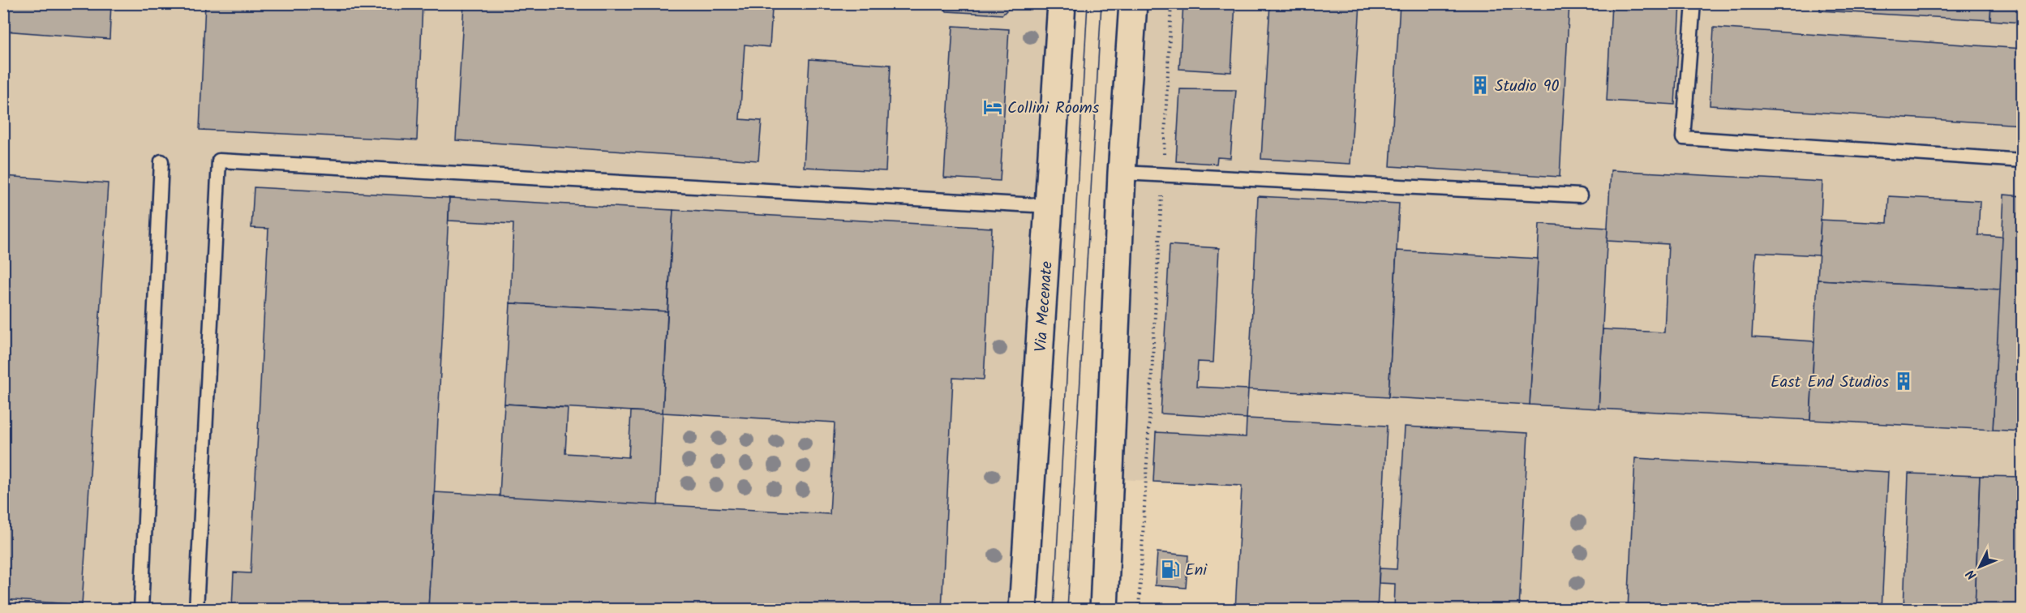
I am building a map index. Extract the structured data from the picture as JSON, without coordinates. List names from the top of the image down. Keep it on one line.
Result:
{"streets":{"main road":["Via Mecenate"]},"places":{"building":["Studio 90","East End Studios"],"hotel":["Collini Rooms"],"fuel station":["Eni"]},"north":"bottom left"}
